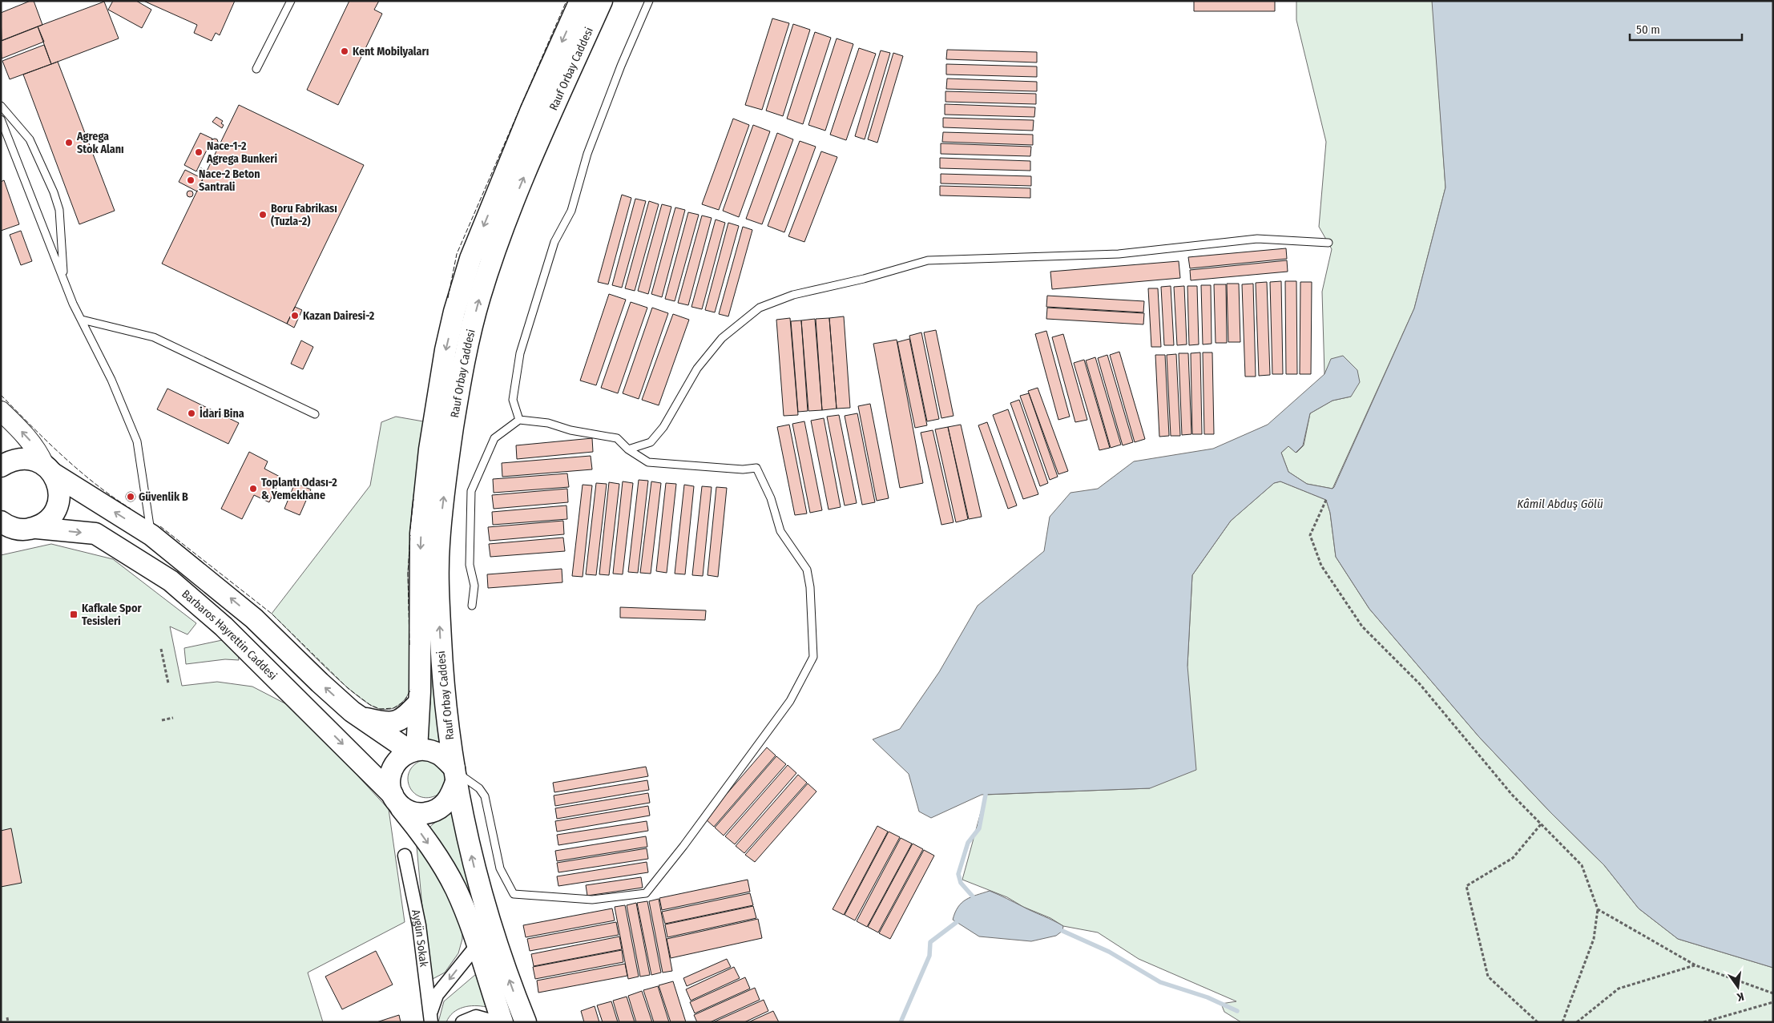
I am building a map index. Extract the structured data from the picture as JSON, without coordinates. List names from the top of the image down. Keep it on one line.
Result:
{"streets":{"main road":["Rauf Orbay Caddesi","Barbaros Hayrettin Caddesi"],"street":["Aygün Sokak"]},"crossings":[["Rauf Orbay Caddesi","Barbaros Hayrettin Caddesi"]],"water":["Kâmil Abduş Gölü"],"places":{"other":["Kent Mobilyaları","Agrega Stok Alanı","Nace-1-2 Agrega Bunkeri","Nace-2 Beton Santrali","Boru Fabrikası (Tuzla-2)","Kazan Dairesi-2","İdari Bina","Toplantı Odası-2 & Yemekhane","Güvenlik B"],"transit":["Kafkale Spor Tesisleri"]},"scale_bar":"50 m","north":"bottom"}
